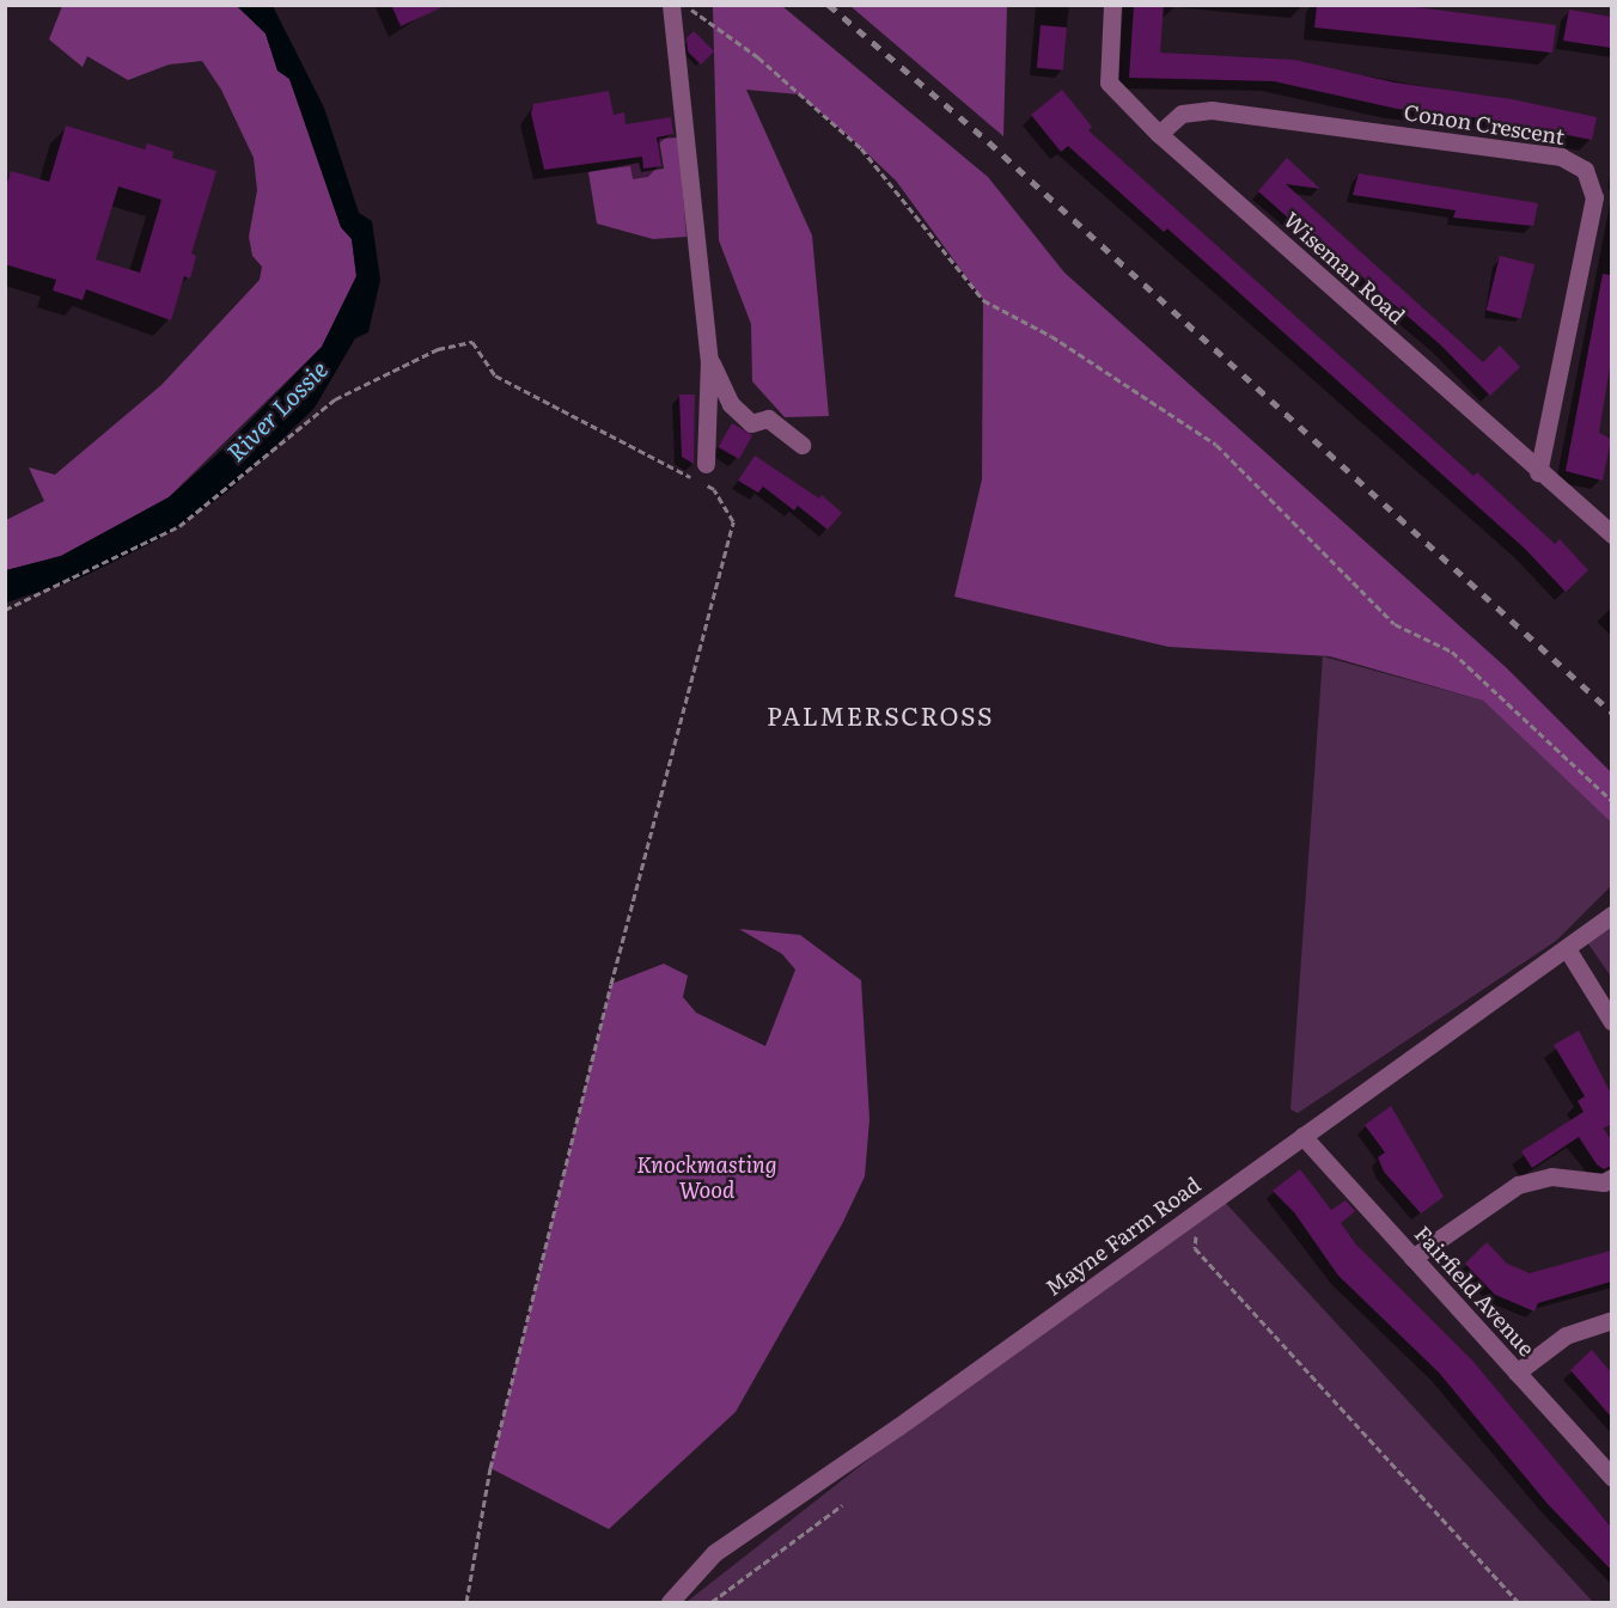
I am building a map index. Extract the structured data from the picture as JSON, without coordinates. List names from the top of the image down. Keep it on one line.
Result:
{"streets":{"street":["Conon Crescent","Wiseman Road","Mayne Farm Road","Fairfield Avenue"]},"crossings":[["Conon Crescent","Wiseman Road"],["Mayne Farm Road","Fairfield Avenue"]],"districts":["PALMERSCROSS"],"water":["River Lossie"],"parks":["Knockmasting Wood"]}
